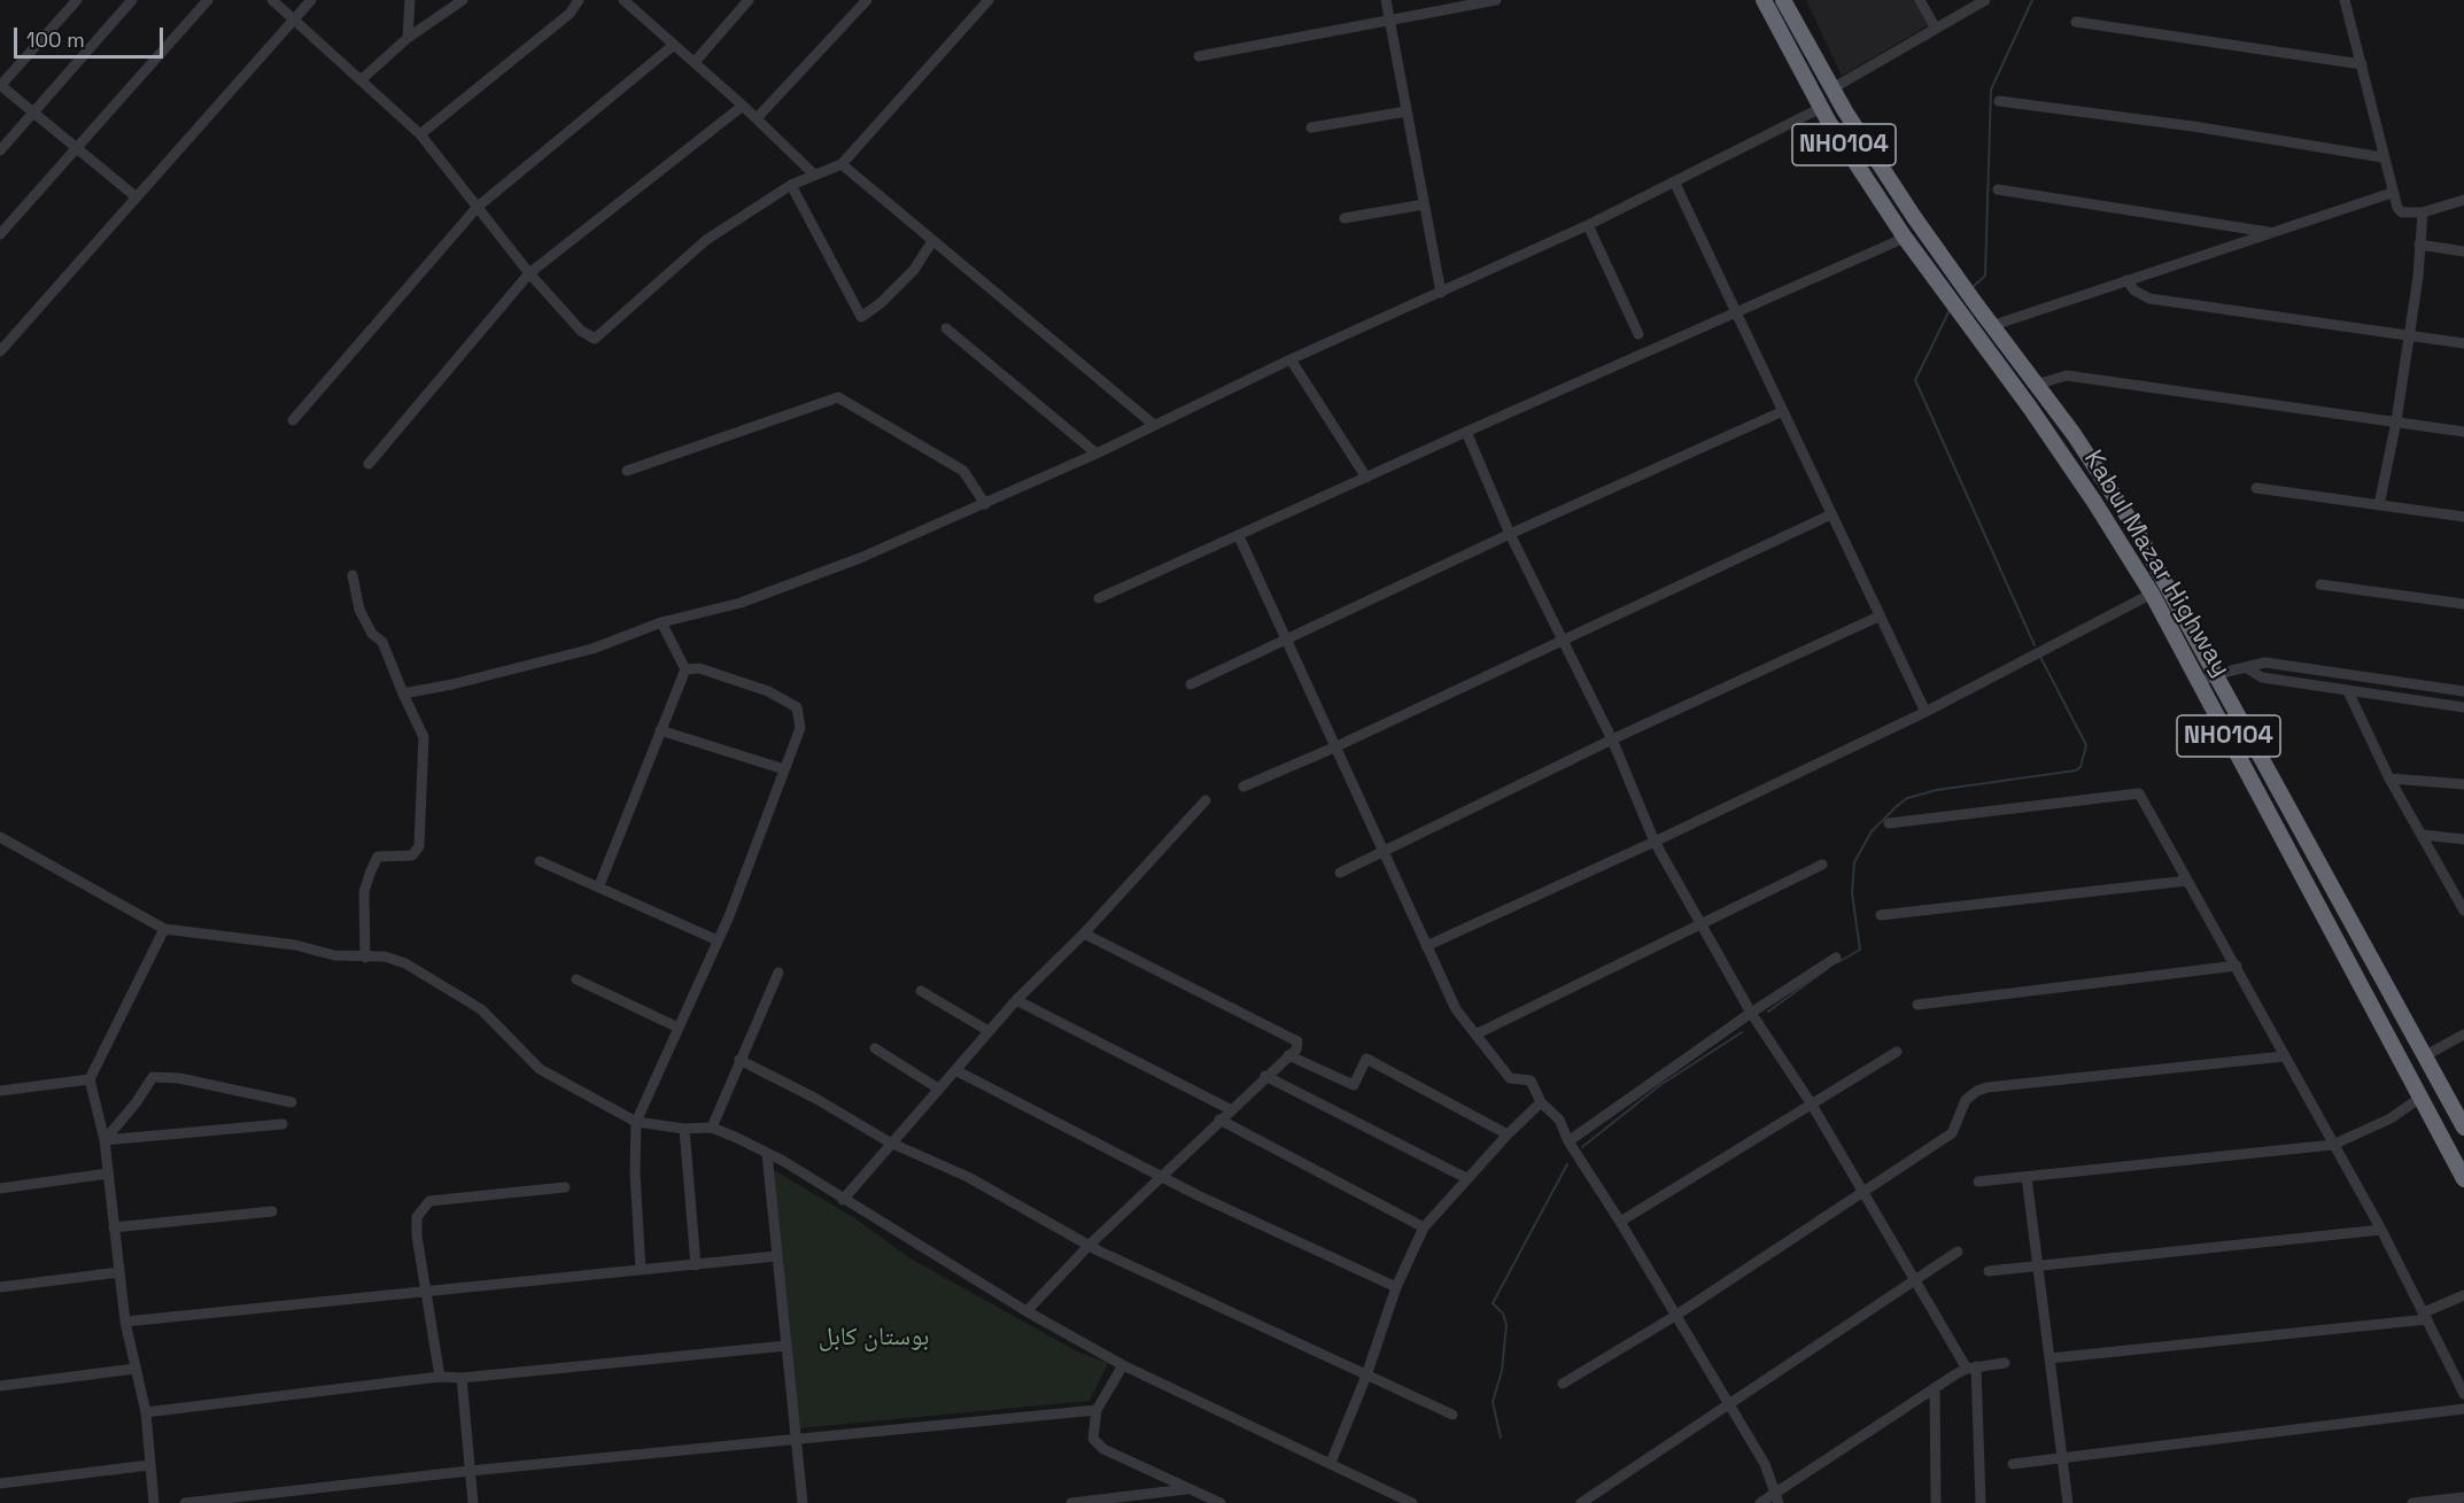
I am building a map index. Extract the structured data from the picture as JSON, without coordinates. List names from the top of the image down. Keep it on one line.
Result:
{"streets":{"highway":["NH0104","Kabul Mazar Highway"]},"parks":["بوستان کابل"],"scale_bar":"100 m"}
